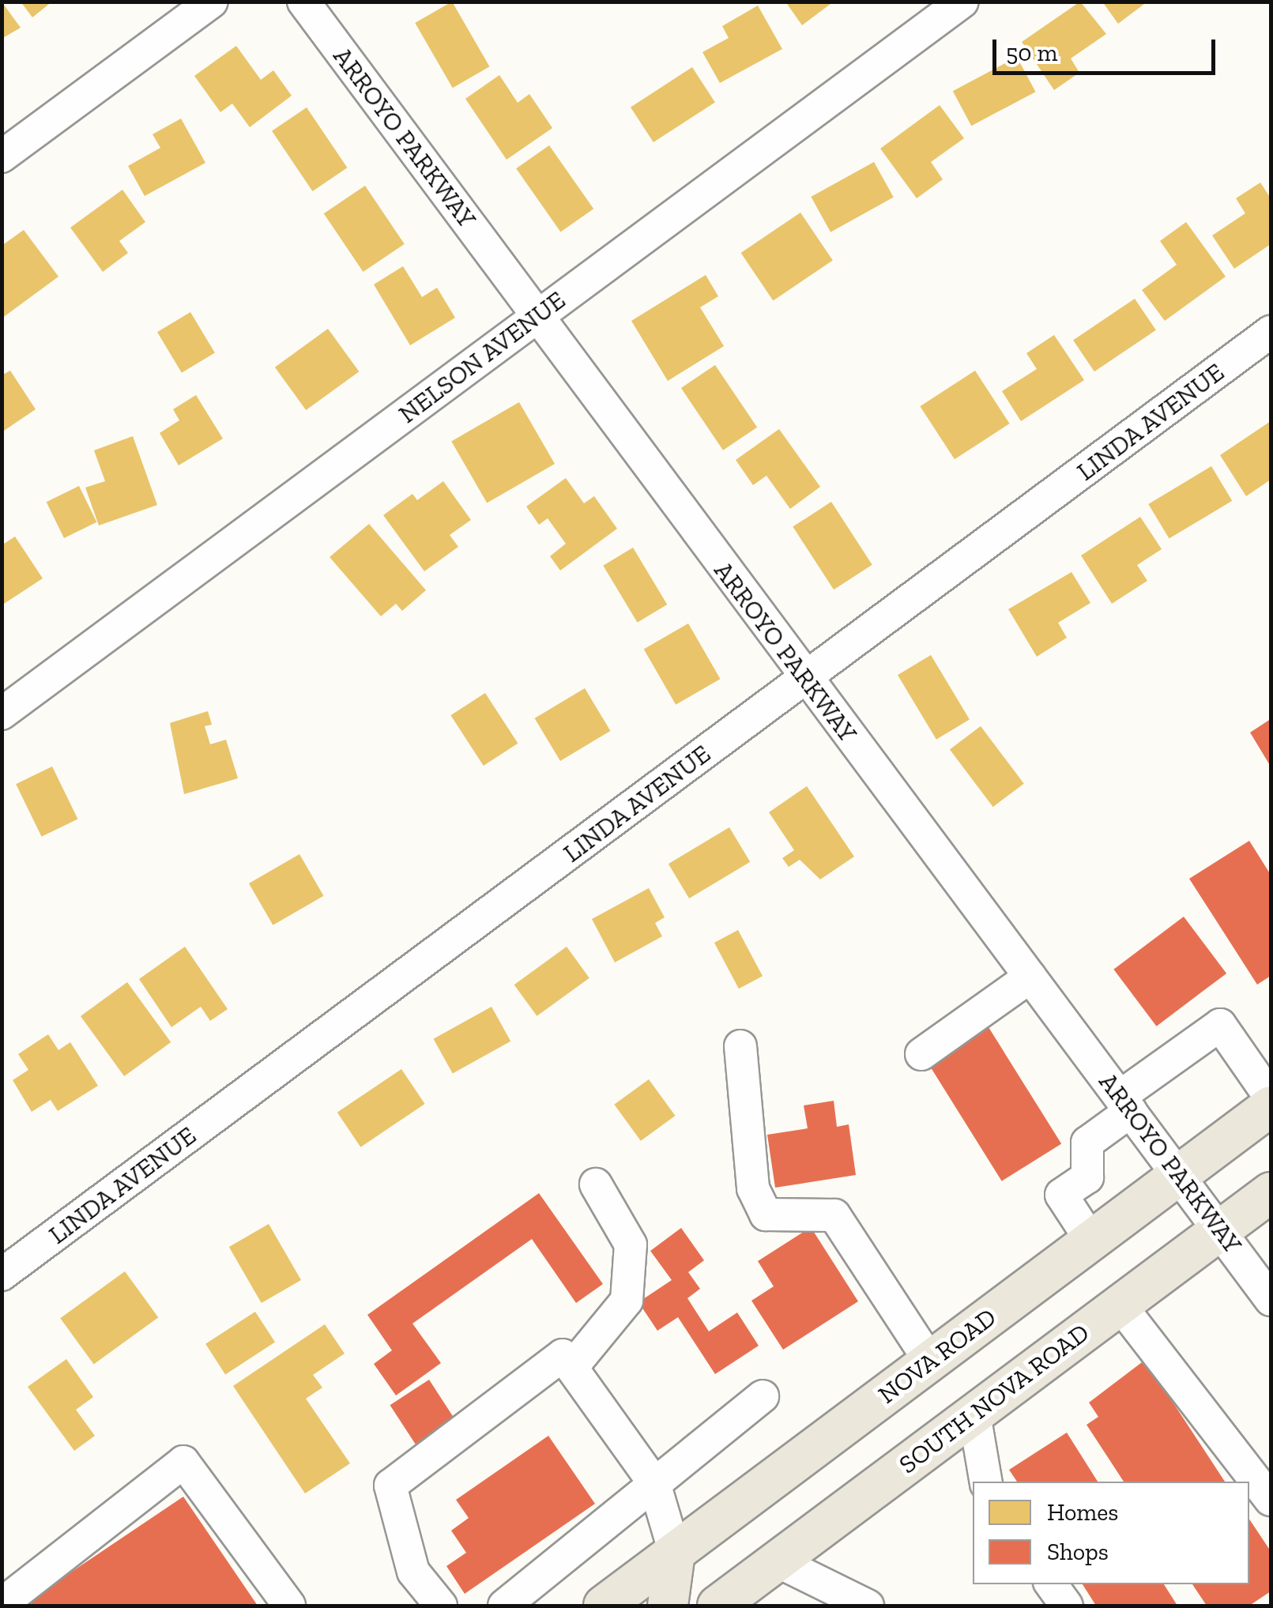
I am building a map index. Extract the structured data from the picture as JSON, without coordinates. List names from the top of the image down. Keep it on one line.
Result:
{"streets":{"main road":["NOVA ROAD","SOUTH NOVA ROAD"],"street":["ARROYO PARKWAY","NELSON AVENUE","LINDA AVENUE"]},"crossings":[["ARROYO PARKWAY","NELSON AVENUE"],["ARROYO PARKWAY","LINDA AVENUE"],["ARROYO PARKWAY","NOVA ROAD"],["ARROYO PARKWAY","SOUTH NOVA ROAD"]],"legend":["Homes","Shops"],"scale_bar":"50 m"}
